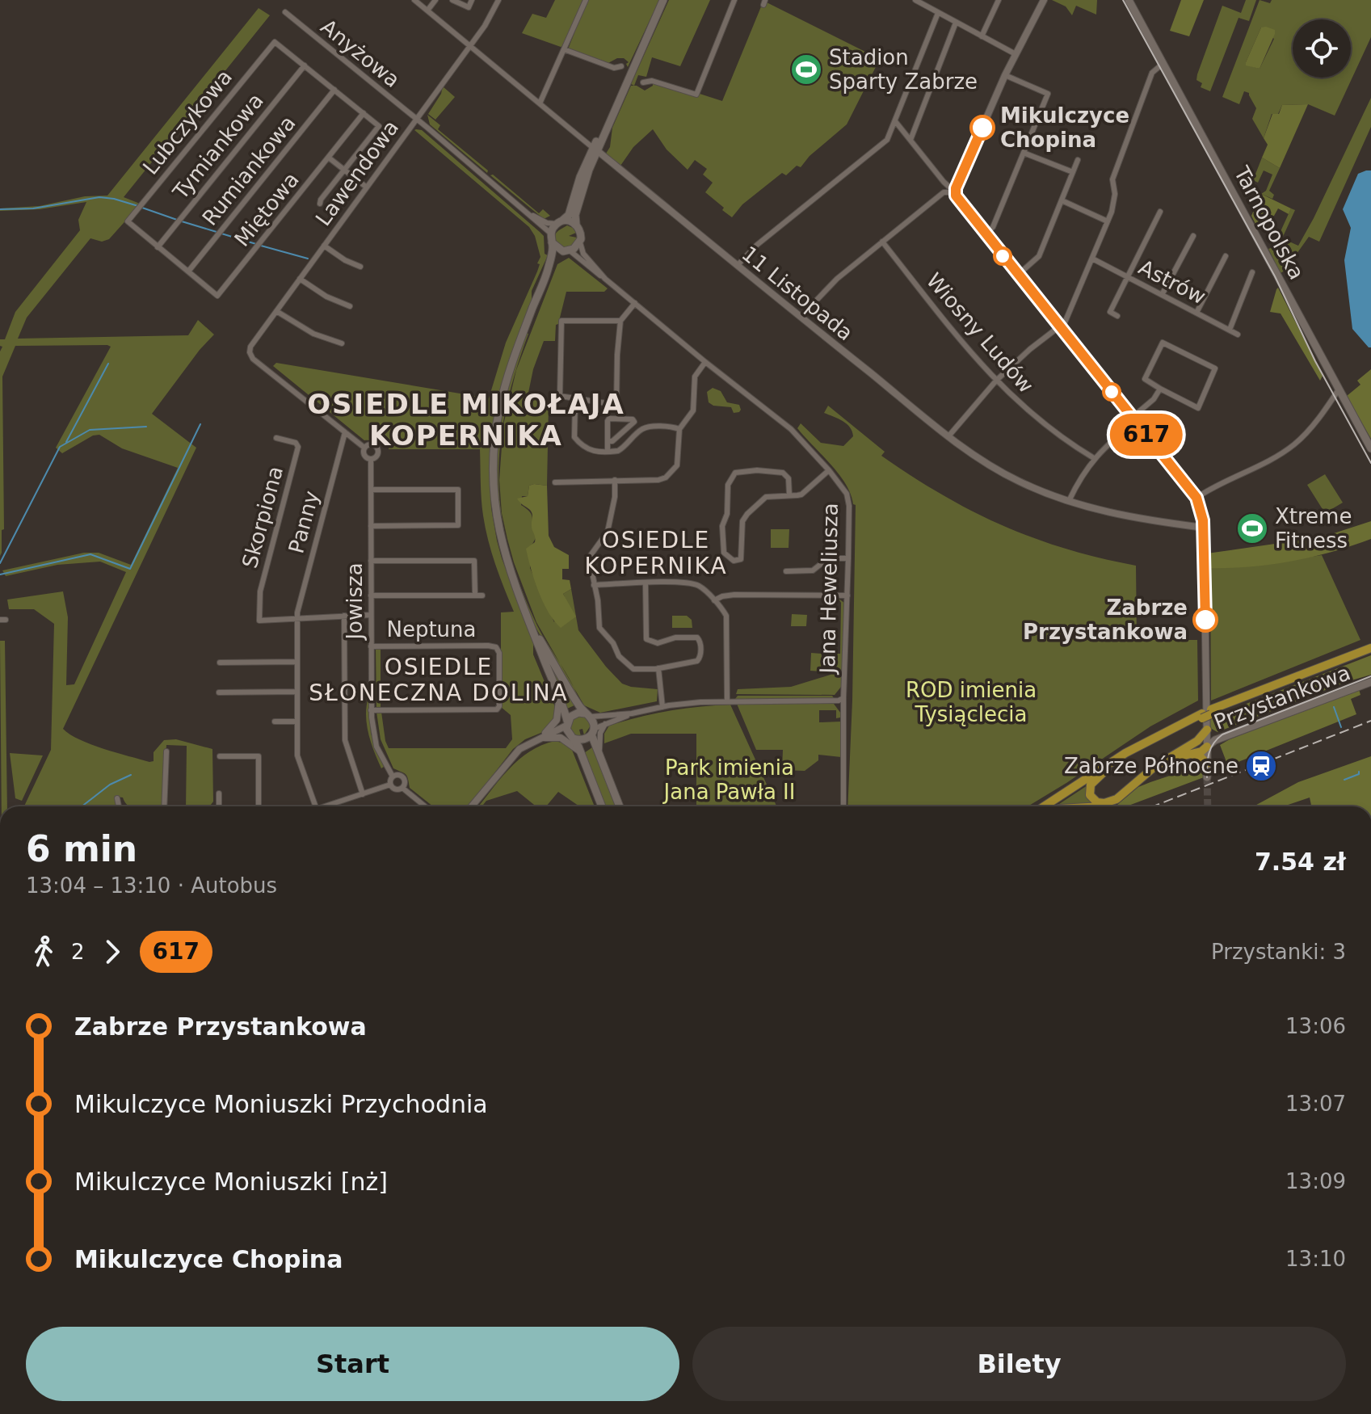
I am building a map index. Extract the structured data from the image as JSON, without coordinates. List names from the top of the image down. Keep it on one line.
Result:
{"streets":{"main road":["Tarnopolska","Przystankowa"],"street":["Anyżowa","Lubczykowa","Tymiankowa","Rumiankowa","Lawendowa","Miętowa","Astrów","11 Listopada","Wiosny Ludów","Skorpiona","Panny","Jana Heweliusza","Jowisza","Neptuna"]},"crossings":[["Anyżowa","Lawendowa"],["Lubczykowa","Tymiankowa"],["Lubczykowa","Rumiankowa"],["Lubczykowa","Miętowa"],["Rumiankowa","Miętowa"],["Lawendowa","11 Listopada"],["Lawendowa","Panny"],["Skorpiona","Panny"],["Jowisza","Neptuna"]],"districts":["OSIEDLE MIKOŁAJA KOPERNIKA","OSIEDLE KOPERNIKA","OSIEDLE SŁONECZNA DOLINA"],"parks":["ROD imienia Tysiąclecia","Park imienia Jana Pawła II"],"places":{"sports":["Stadion Sparty Zabrze","Xtreme Fitness"],"other":["Mikulczyce Chopina","Zabrze Przystankowa"],"station":["Zabrze Północne"]},"lines":["bus line 617"],"page":{"on_map":"617","heading":["6 min","13:04 – 13:10 · Autobus","7.54 zł"],"legs":["2","617","Przystanki: 3"],"list":[{"name":"Zabrze Przystankowa","value":"13:06"},{"name":"Mikulczyce Moniuszki Przychodnia","value":"13:07"},{"name":"Mikulczyce Moniuszki [nż]","value":"13:09"},{"name":"Mikulczyce Chopina","value":"13:10"}],"buttons":["Start","Bilety"]}}
